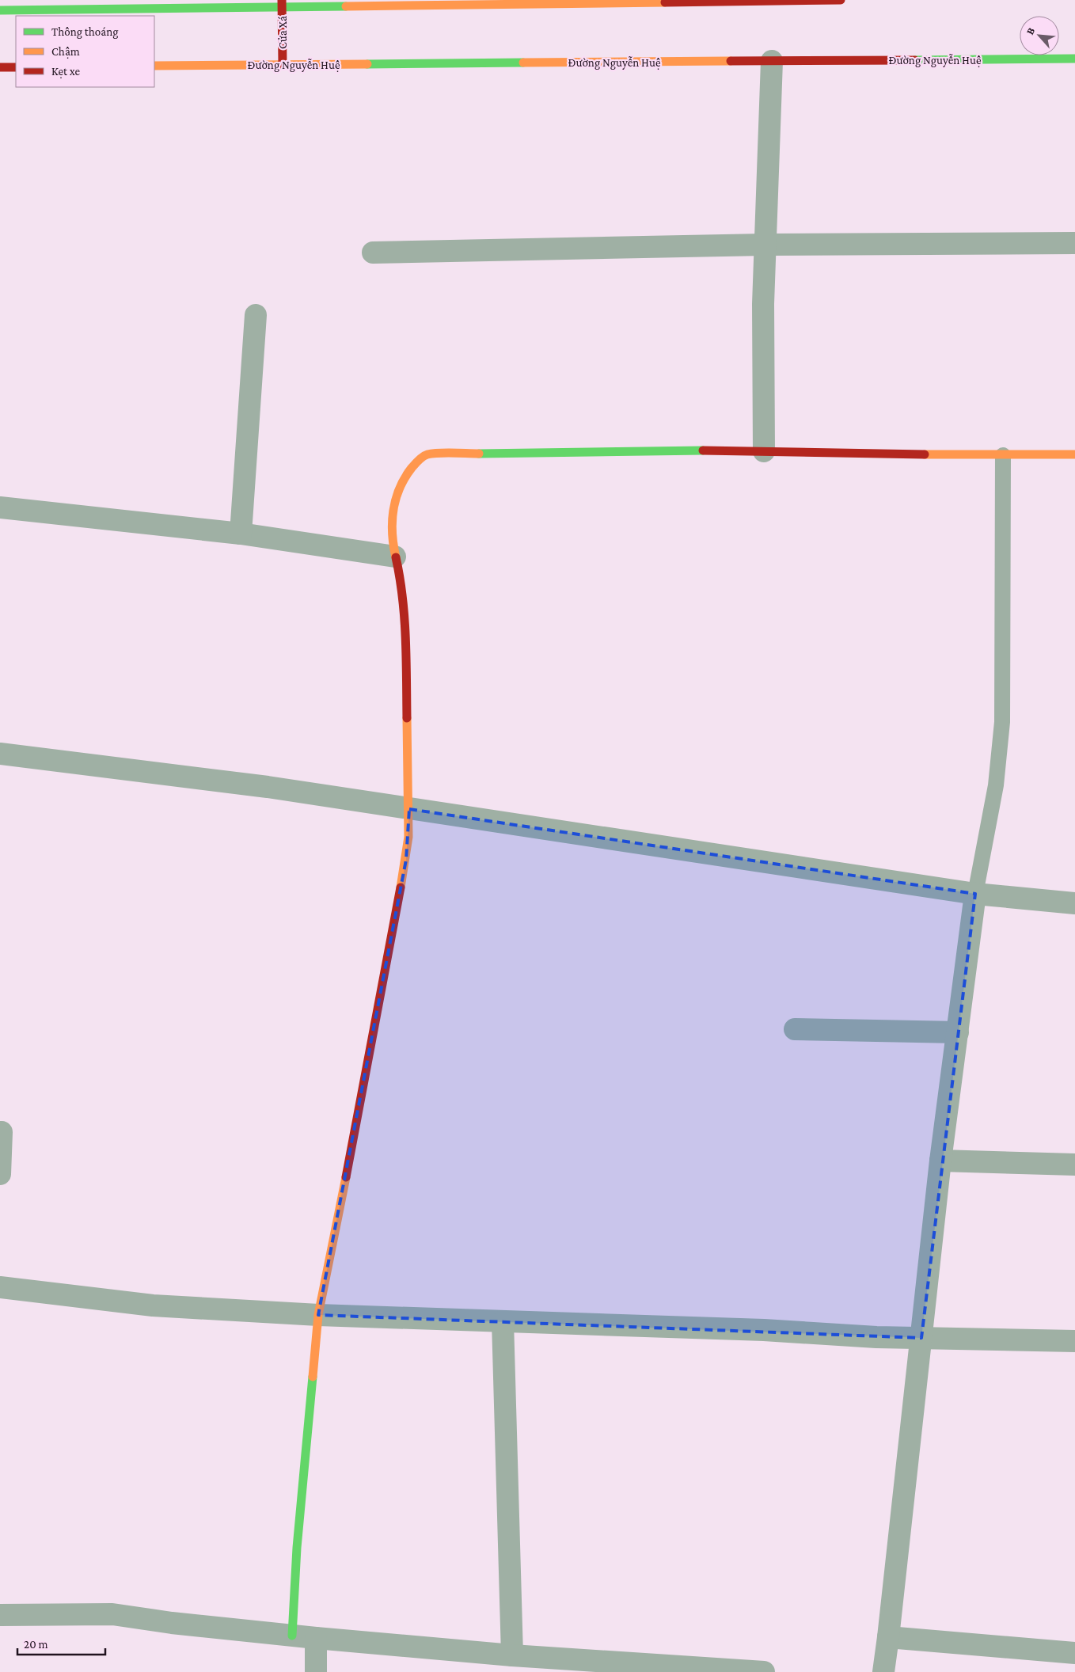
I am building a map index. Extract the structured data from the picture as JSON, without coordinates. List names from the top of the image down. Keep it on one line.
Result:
{"streets":{"street":["Cửa Xá","Đường Nguyễn Huệ"]},"crossings":[["Cửa Xá","Đường Nguyễn Huệ"]],"legend":["Thông thoáng","Chậm","Kẹt xe"],"scale_bar":"20 m","north":"top left"}
